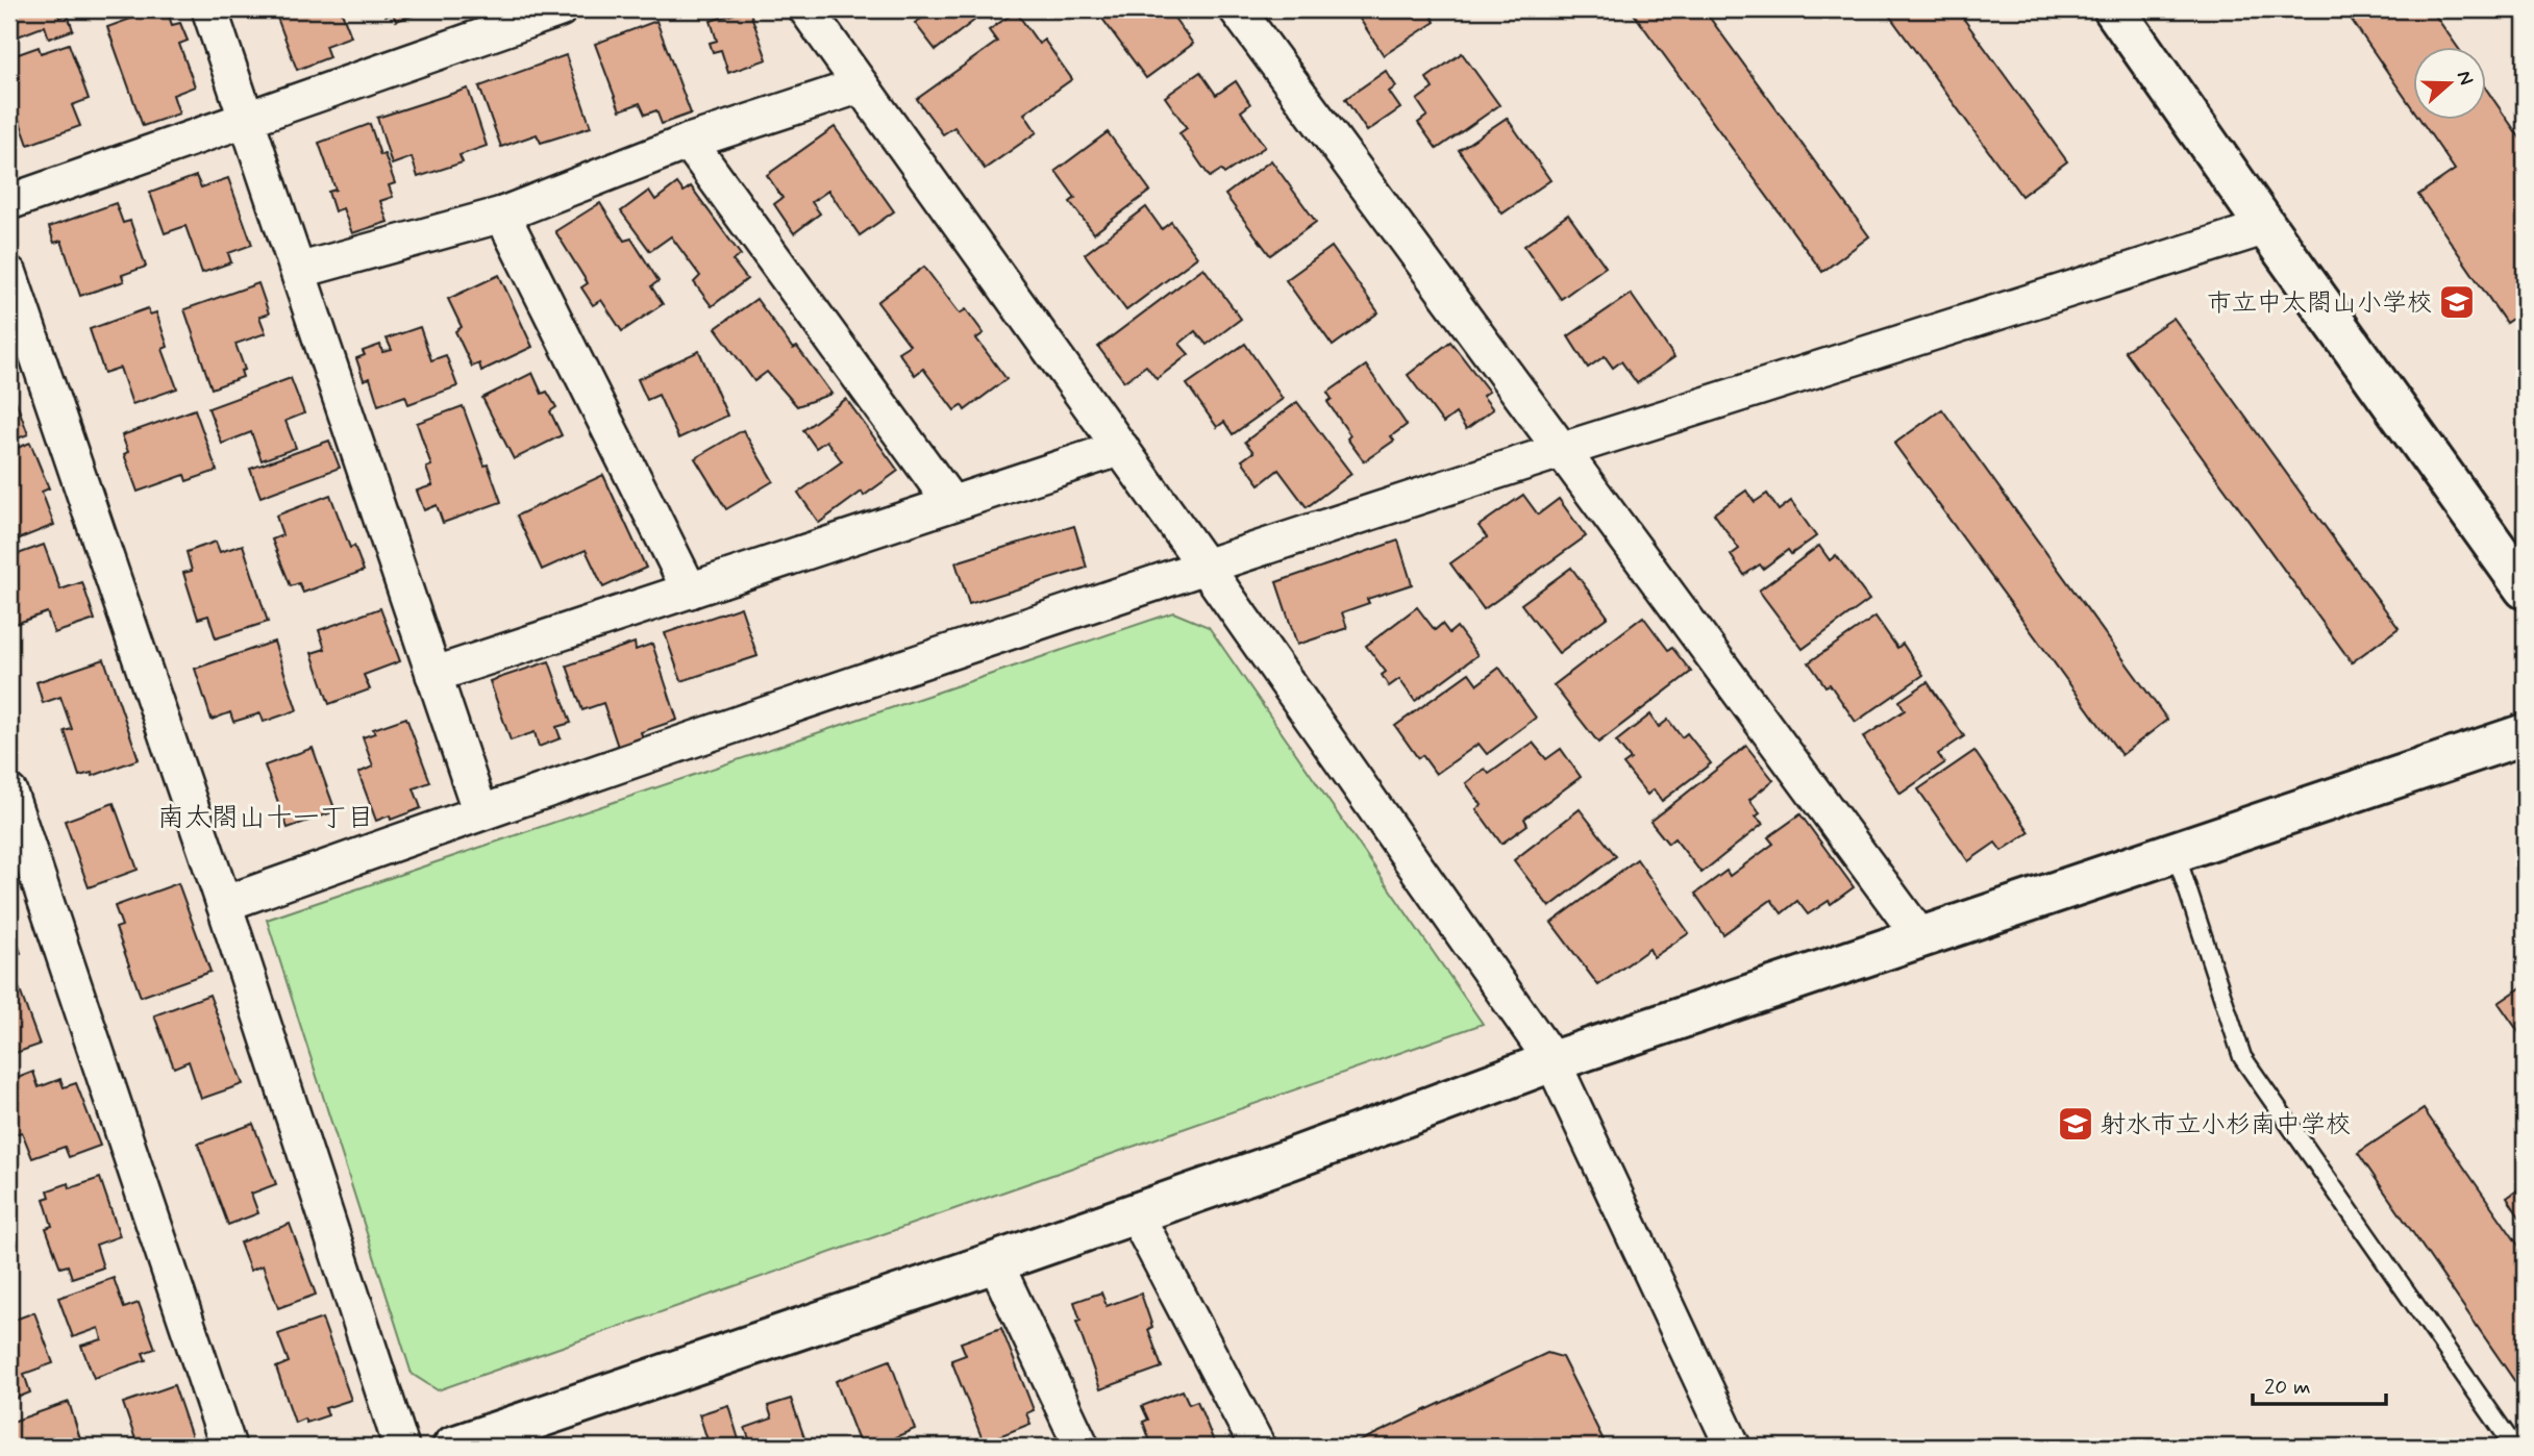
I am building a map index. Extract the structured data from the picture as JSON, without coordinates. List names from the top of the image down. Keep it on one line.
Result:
{"districts":["南太閤山十一丁目"],"places":{"school or university":["市立中太閤山小学校","射水市立小杉南中学校"]},"scale_bar":"20 m","north":"right"}
